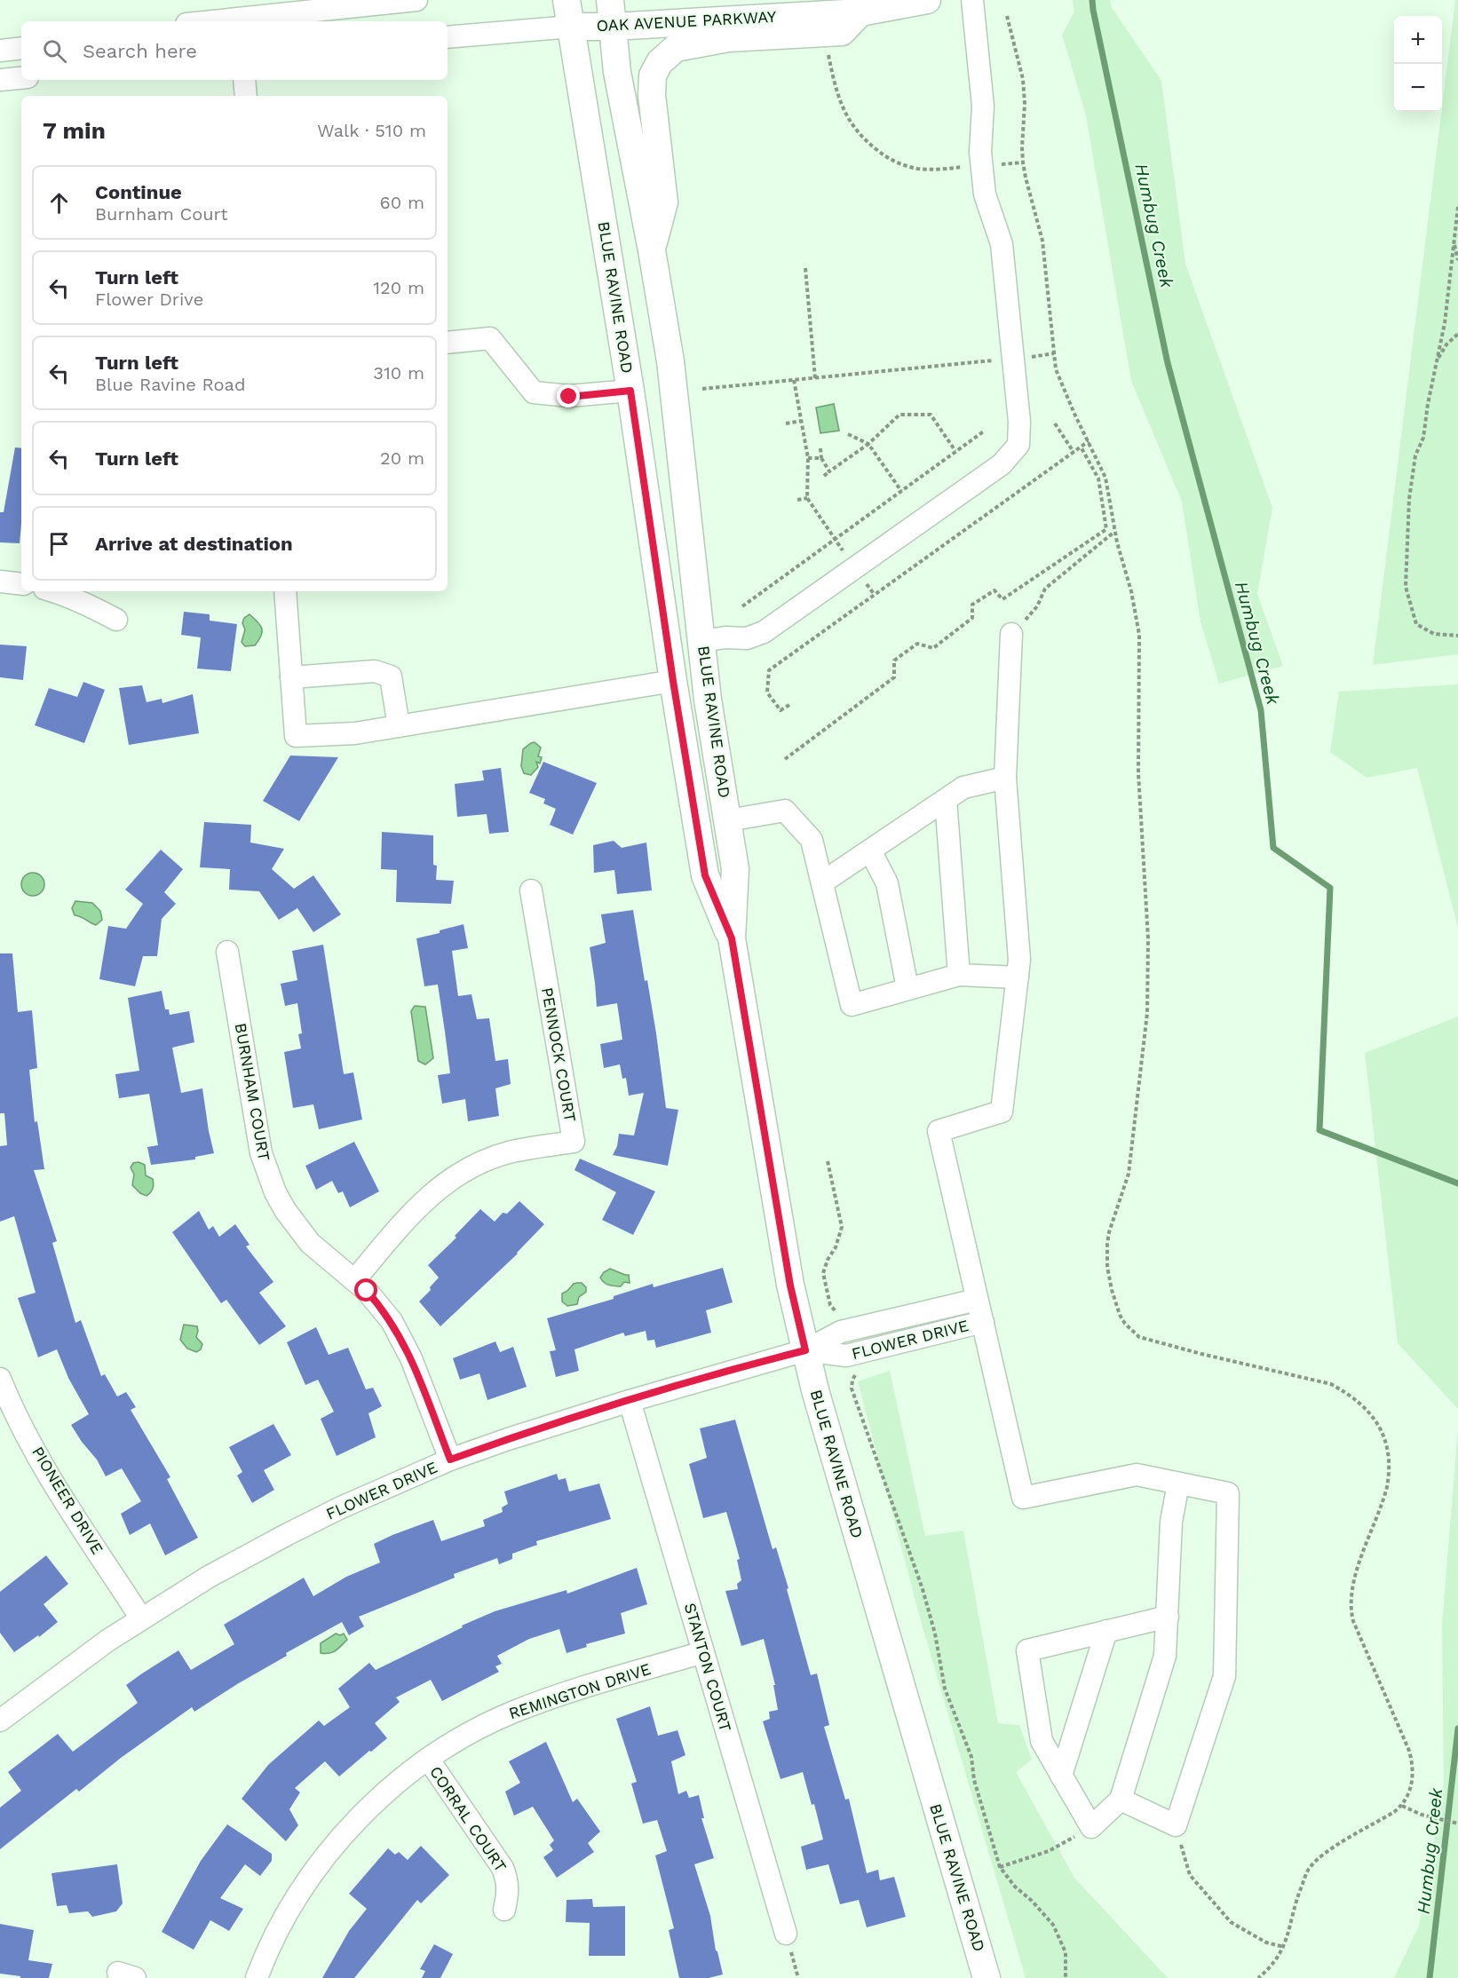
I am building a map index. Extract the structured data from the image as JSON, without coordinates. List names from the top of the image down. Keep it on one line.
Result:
{"streets":{"main road":["OAK AVENUE PARKWAY","BLUE RAVINE ROAD"],"street":["PENNOCK COURT","BURNHAM COURT","FLOWER DRIVE","PIONEER DRIVE","STANTON COURT","REMINGTON DRIVE","CORRAL COURT"]},"crossings":[["OAK AVENUE PARKWAY","BLUE RAVINE ROAD"],["BLUE RAVINE ROAD","FLOWER DRIVE"],["PENNOCK COURT","BURNHAM COURT"],["BURNHAM COURT","FLOWER DRIVE"],["FLOWER DRIVE","PIONEER DRIVE"],["FLOWER DRIVE","STANTON COURT"],["STANTON COURT","REMINGTON DRIVE"],["REMINGTON DRIVE","CORRAL COURT"]],"water":["Humbug Creek"],"page":{"map_buttons":["+","−"],"search":"Search here","heading":["7 min","Walk · 510 m"],"list":[["Continue","Burnham Court","60 m"],["Turn left","Flower Drive","120 m"],["Turn left","Blue Ravine Road","310 m"],["Turn left","20 m"],"Arrive at destination"]}}
